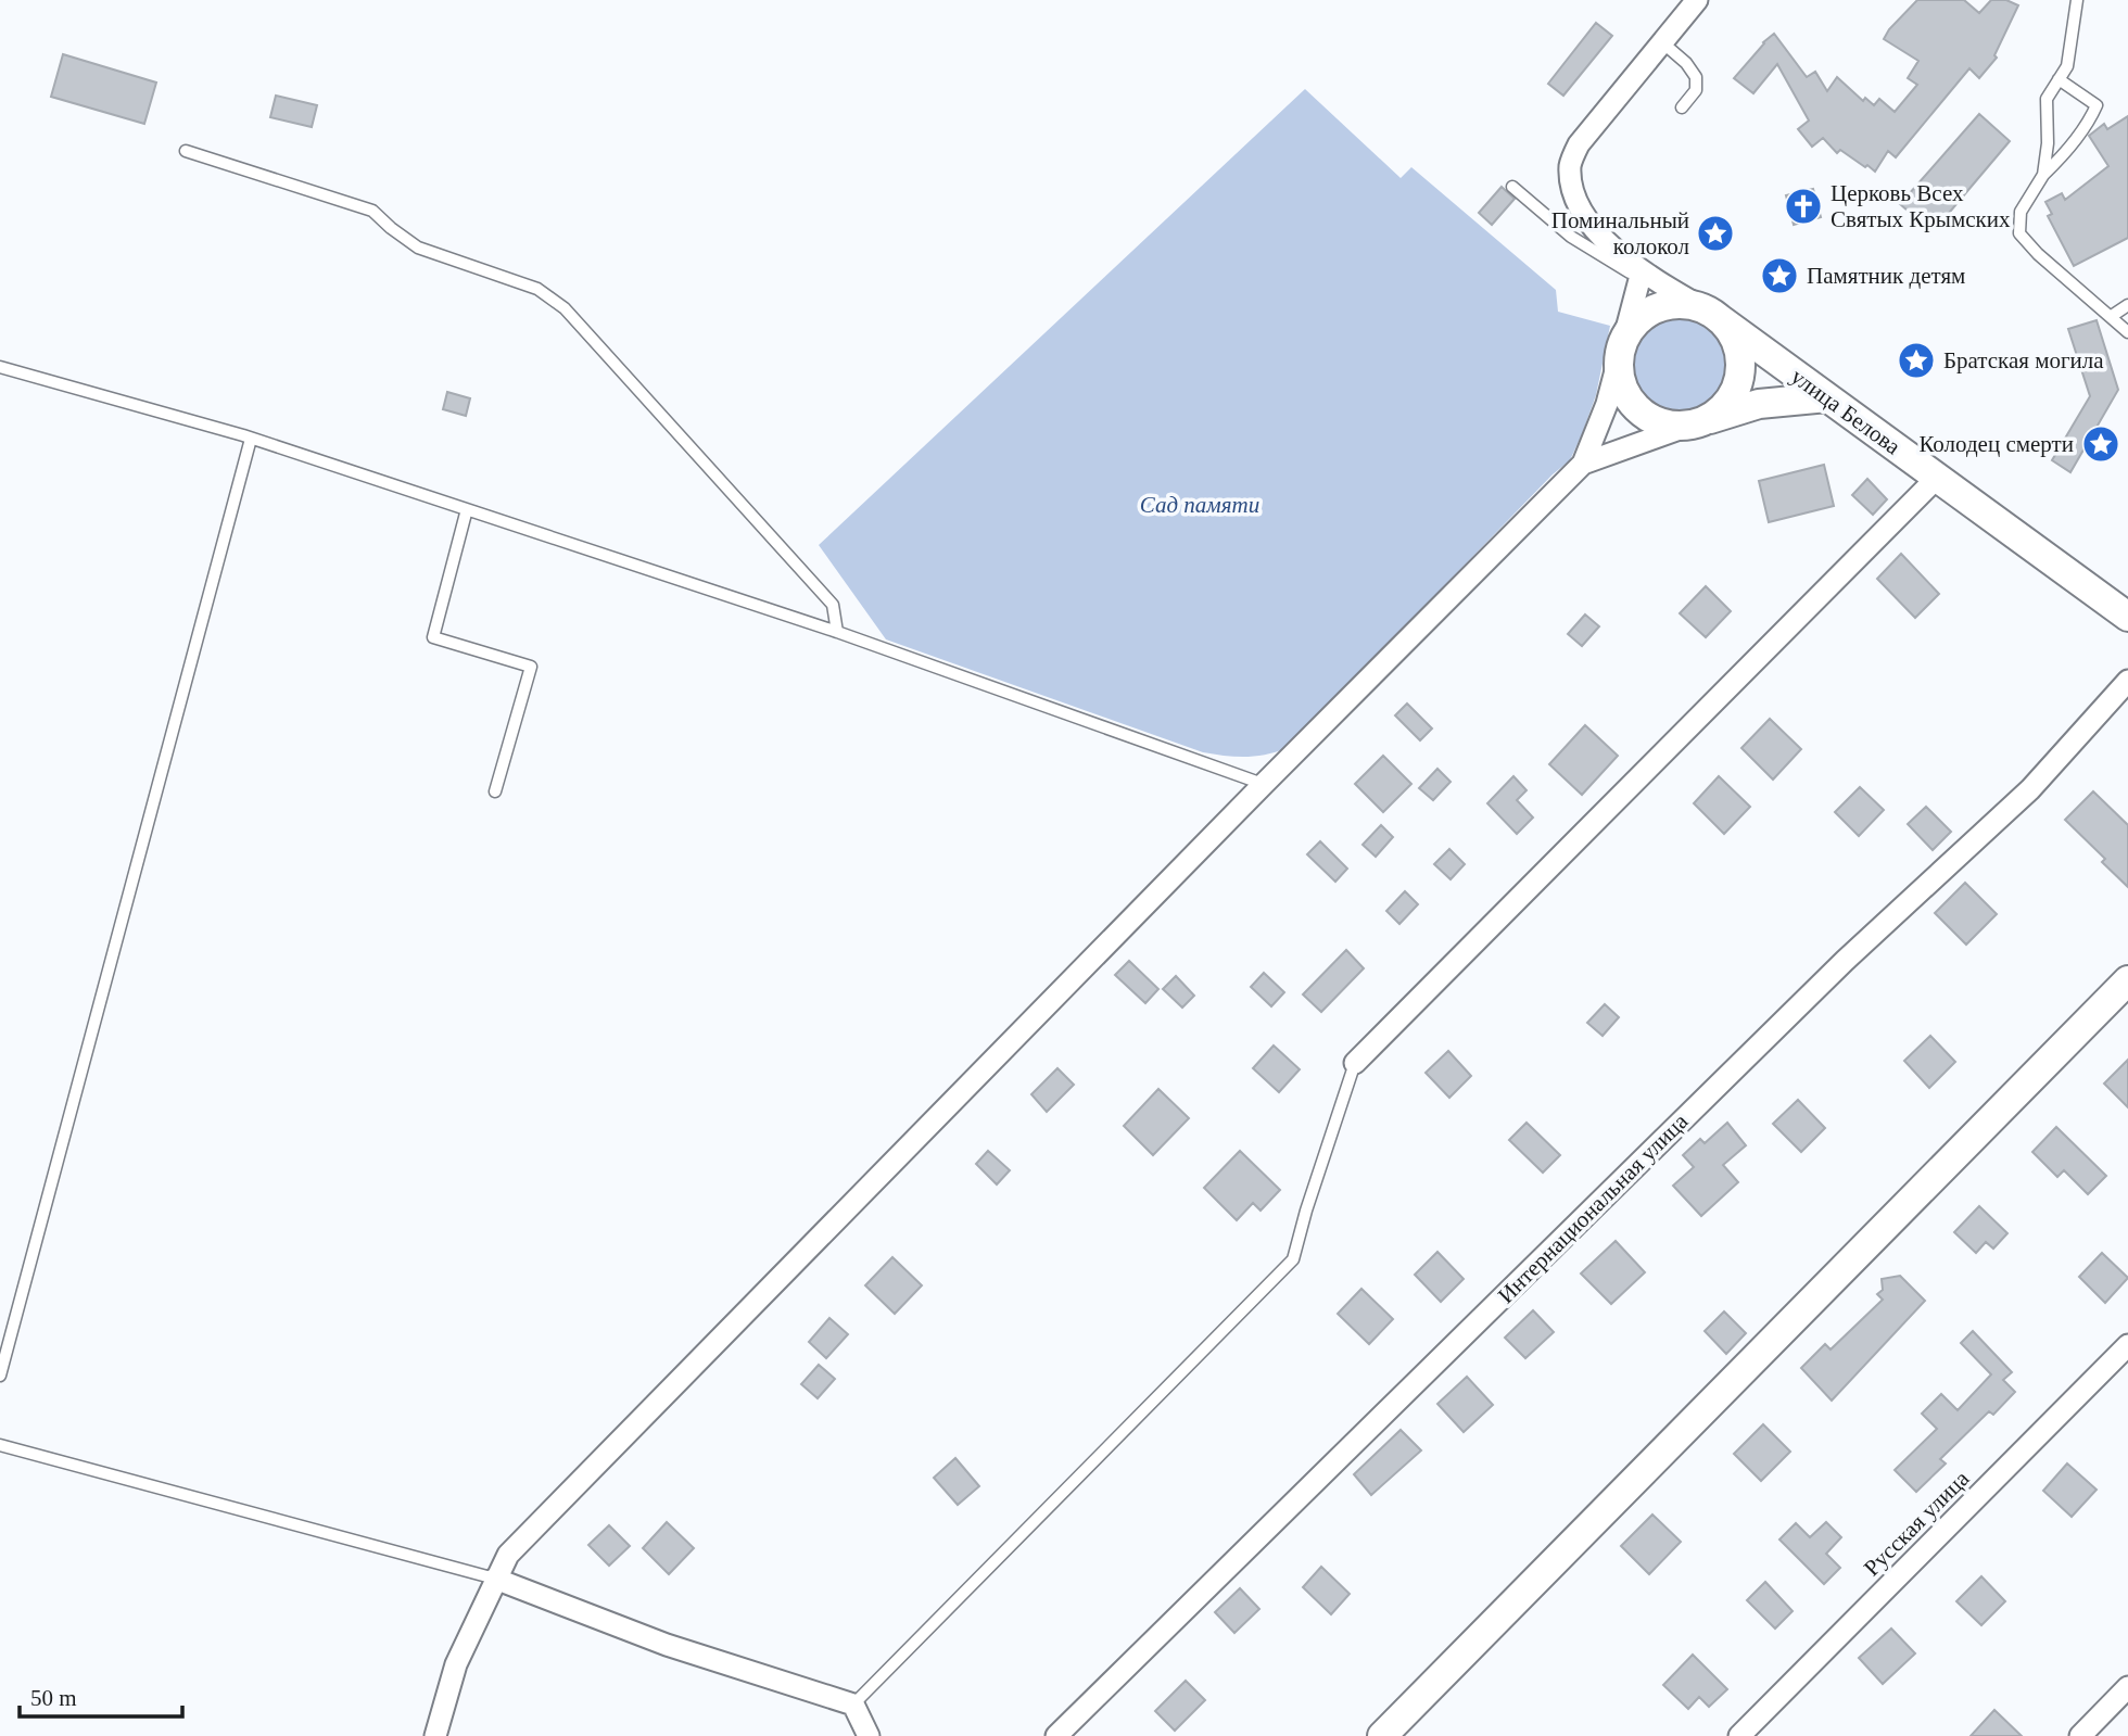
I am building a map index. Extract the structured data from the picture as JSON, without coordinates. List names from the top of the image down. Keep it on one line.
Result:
{"streets":{"street":["улица Белова","Интернациональная улица","Русская улица"]},"parks":["Сад памяти"],"places":{"church":["Церковь Всех Святых Крымских"],"place":["Поминальный колокол","Памятник детям","Братская могила","Колодец смерти"]},"scale_bar":"50 m"}
